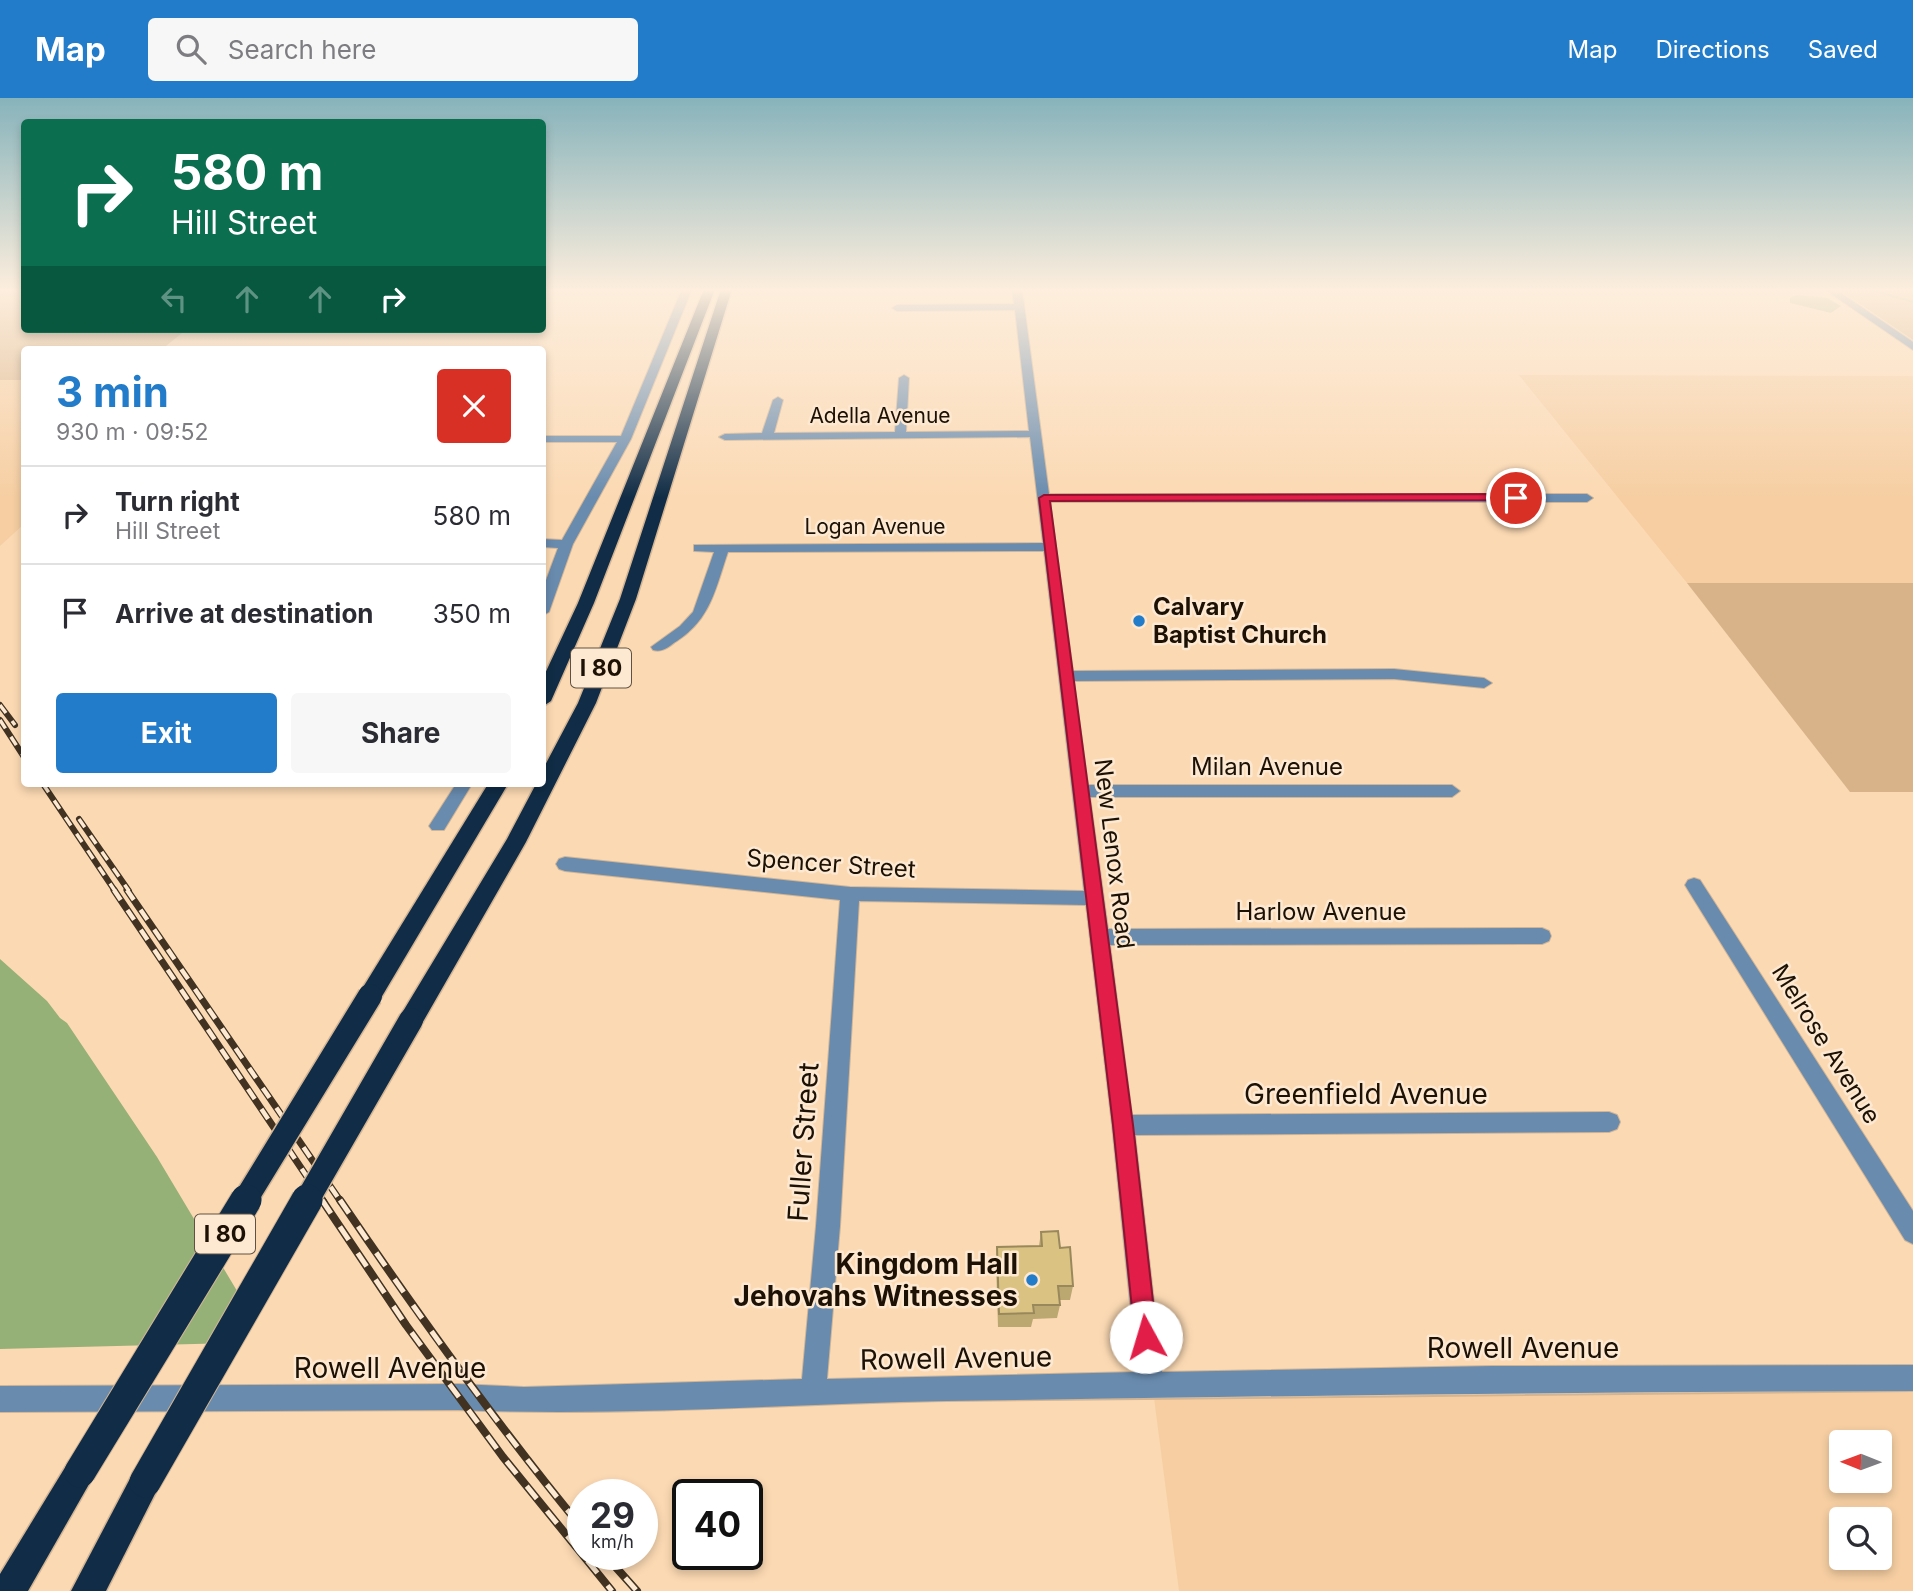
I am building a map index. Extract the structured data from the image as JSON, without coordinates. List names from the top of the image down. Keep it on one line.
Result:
{"streets":{"highway":["I 80"],"street":["Adella Avenue","Logan Avenue","Milan Avenue","New Lenox Road","Spencer Street","Harlow Avenue","Melrose Avenue","Greenfield Avenue","Fuller Street","Rowell Avenue"]},"crossings":[["Adella Avenue","New Lenox Road"],["Logan Avenue","New Lenox Road"],["Milan Avenue","New Lenox Road"],["New Lenox Road","Spencer Street"],["New Lenox Road","Harlow Avenue"],["New Lenox Road","Greenfield Avenue"],["New Lenox Road","Rowell Avenue"],["Spencer Street","Fuller Street"],["Fuller Street","Rowell Avenue"]],"places":["Calvary Baptist Church","Kingdom Hall Jehovahs Witnesses"],"north":"left","page":{"header":"Map","search":"Search here","nav":["Map","Directions","Saved"],"turn":["580 m","Hill Street"],"heading":["3 min","930 m · 09:52"],"list":[{"name":"Turn right","note":"Hill Street","value":"580 m"},{"name":"Arrive at destination","value":"350 m"}],"buttons":["Exit","Share"],"speed":"29 km/h","limit":"40"}}
